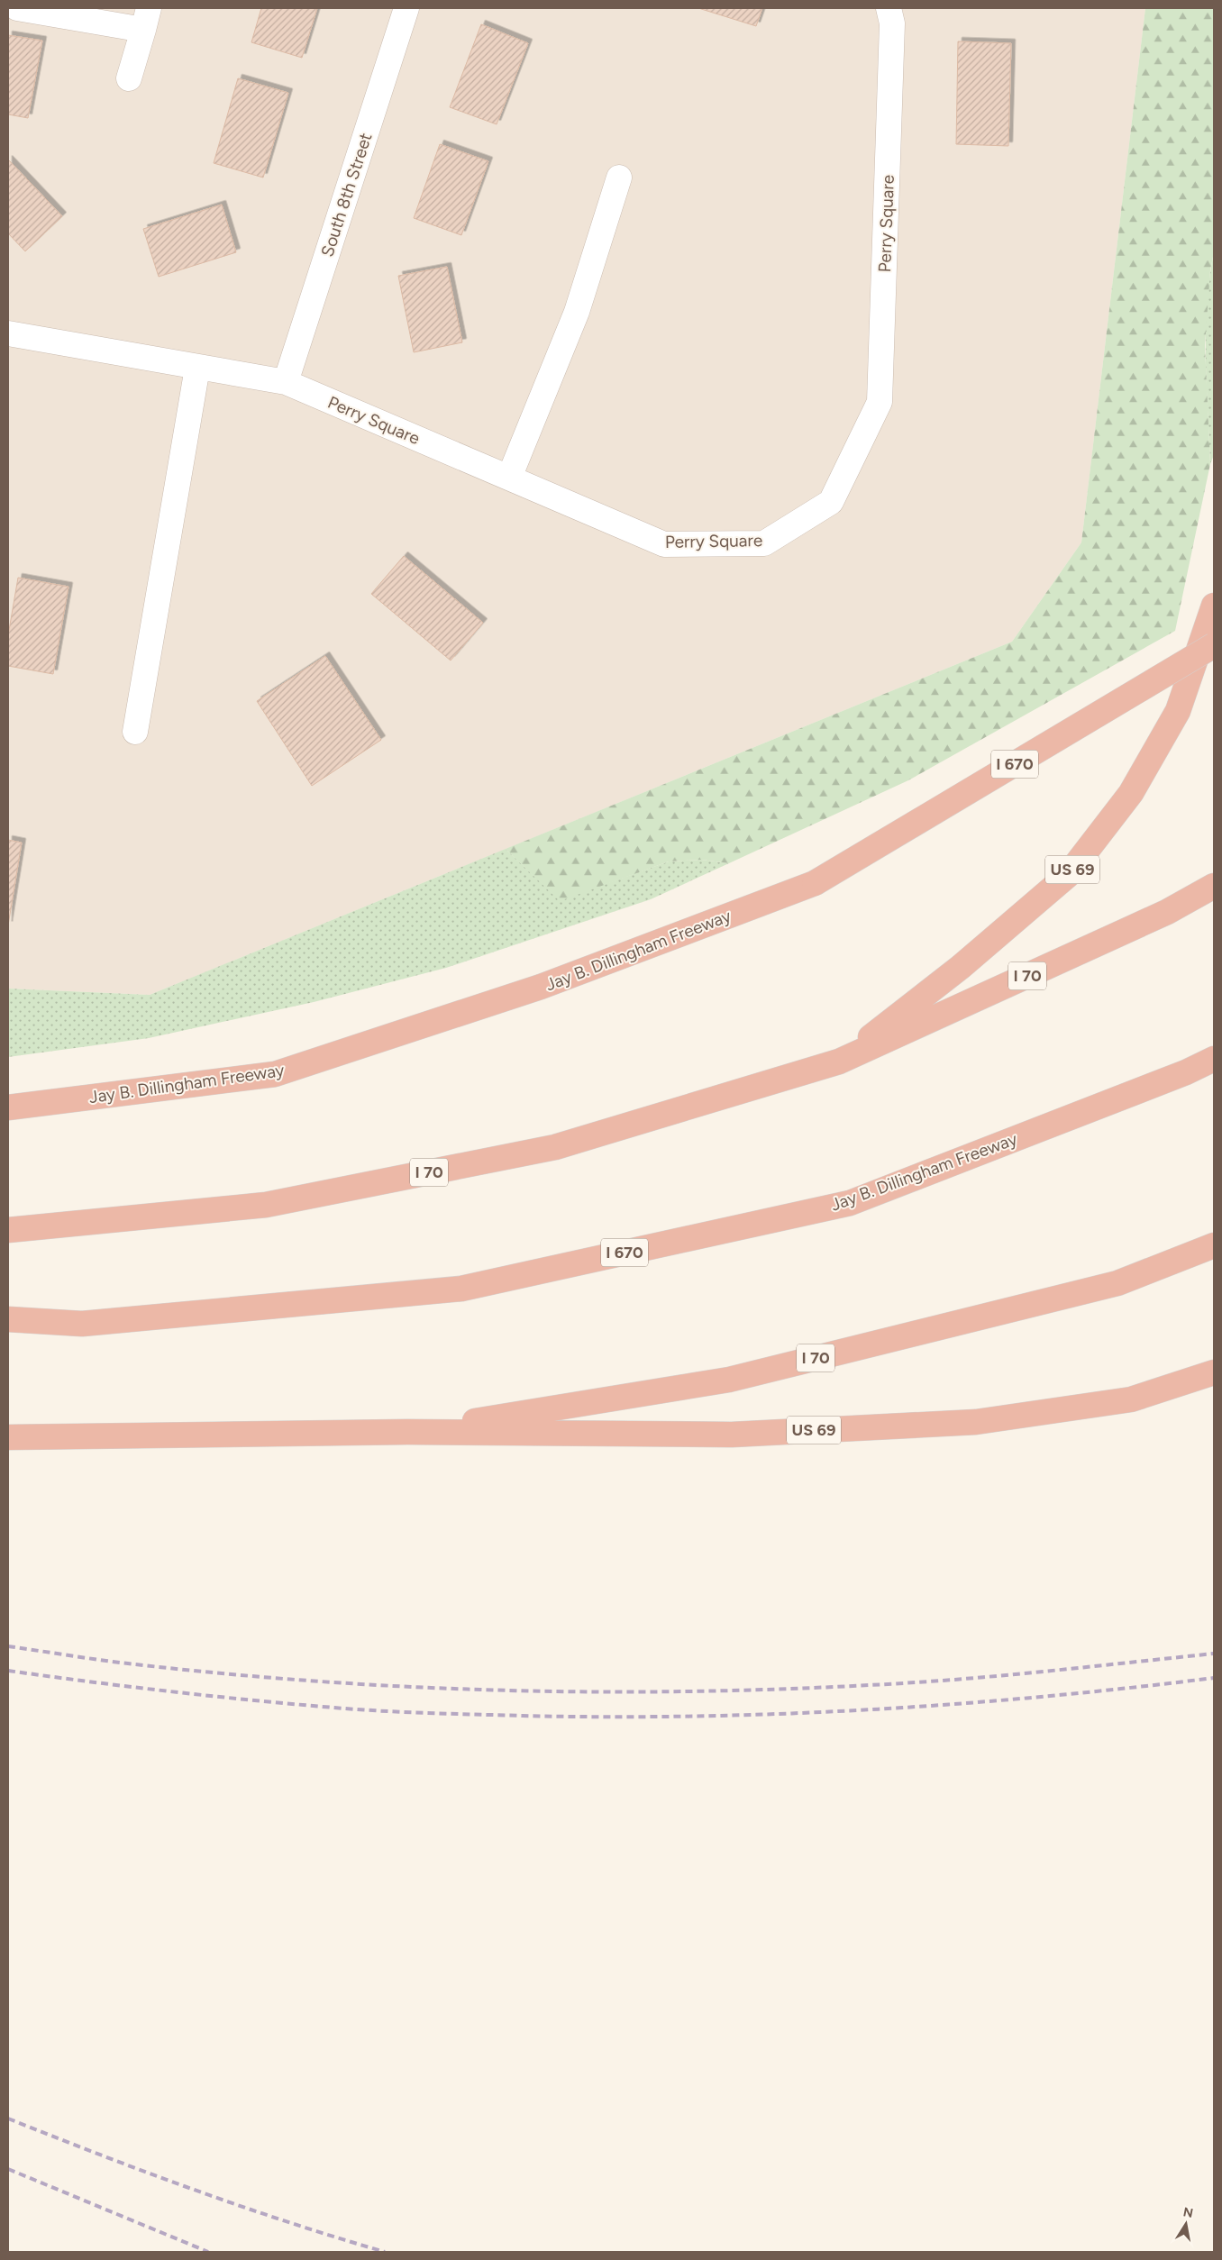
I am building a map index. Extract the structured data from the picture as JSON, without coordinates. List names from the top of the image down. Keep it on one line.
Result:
{"streets":{"highway":["I 670","US 69","Jay B. Dillingham Freeway","I 70"],"street":["South 8th Street","Perry Square"]},"crossings":[["South 8th Street","Perry Square"],["US 69","I 70"]],"north":"top"}
